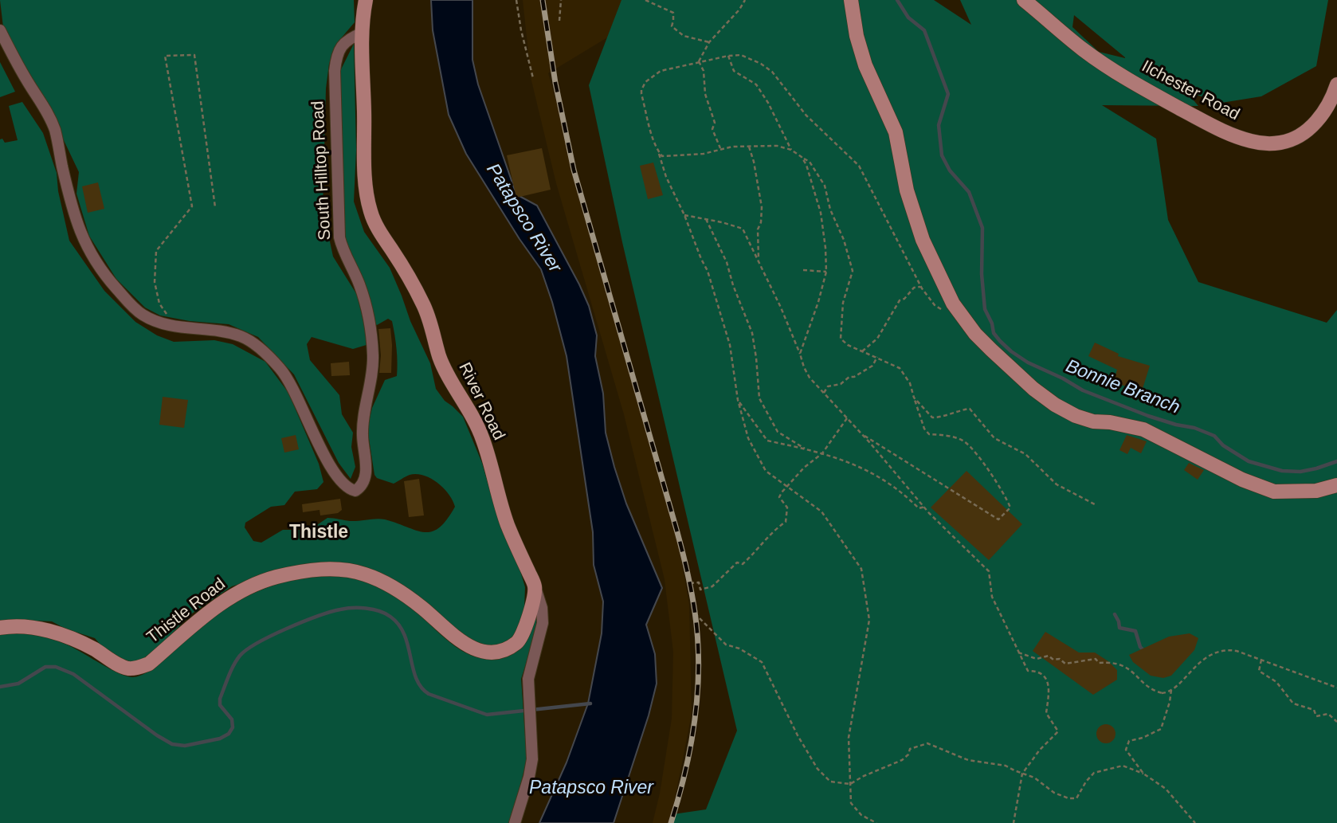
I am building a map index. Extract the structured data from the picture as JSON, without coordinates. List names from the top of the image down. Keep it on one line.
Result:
{"streets":{"street":["Ilchester Road","South Hilltop Road","River Road","Thistle Road"]},"crossings":[["South Hilltop Road","River Road"],["River Road","Thistle Road"]],"districts":["Thistle"],"water":["Patapsco River","Bonnie Branch"]}
